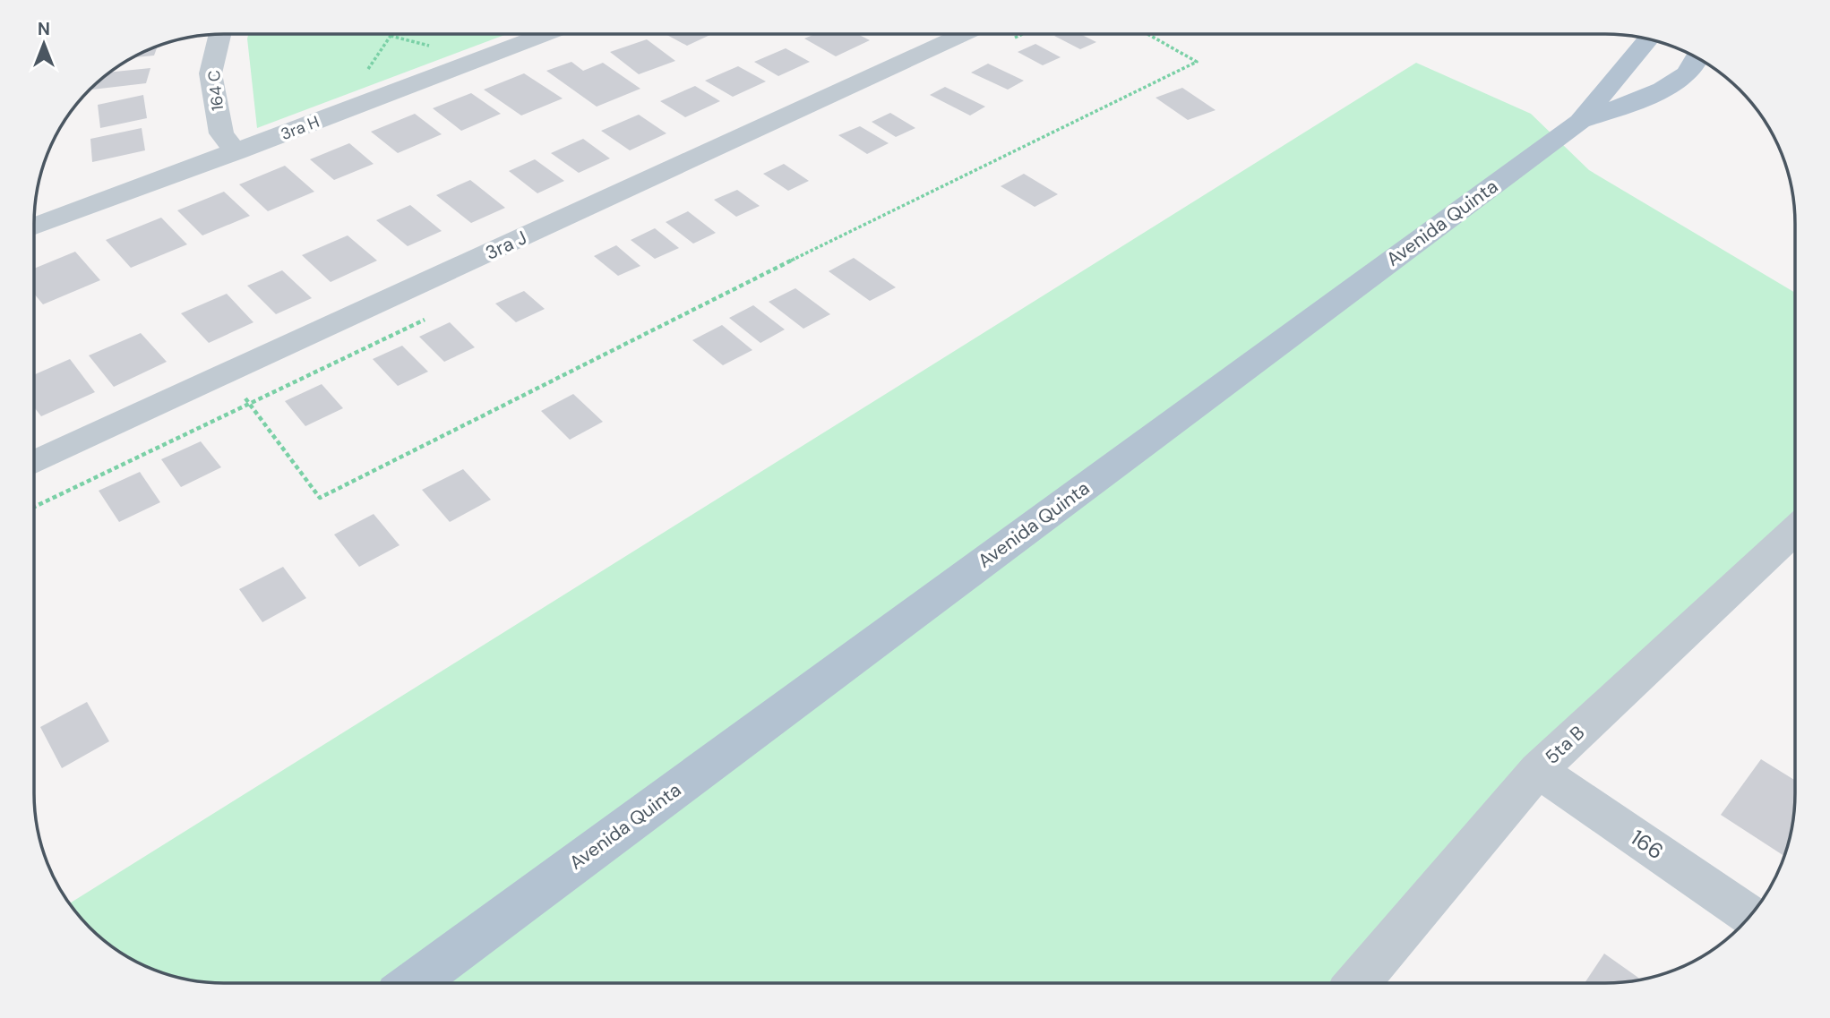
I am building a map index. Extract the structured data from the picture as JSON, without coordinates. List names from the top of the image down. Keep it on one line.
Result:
{"streets":{"main road":["Avenida Quinta"],"street":["164 C","3ra H","3ra J","5ta B","166"]},"crossings":[["164 C","3ra H"],["5ta B","166"]],"north":"top"}
